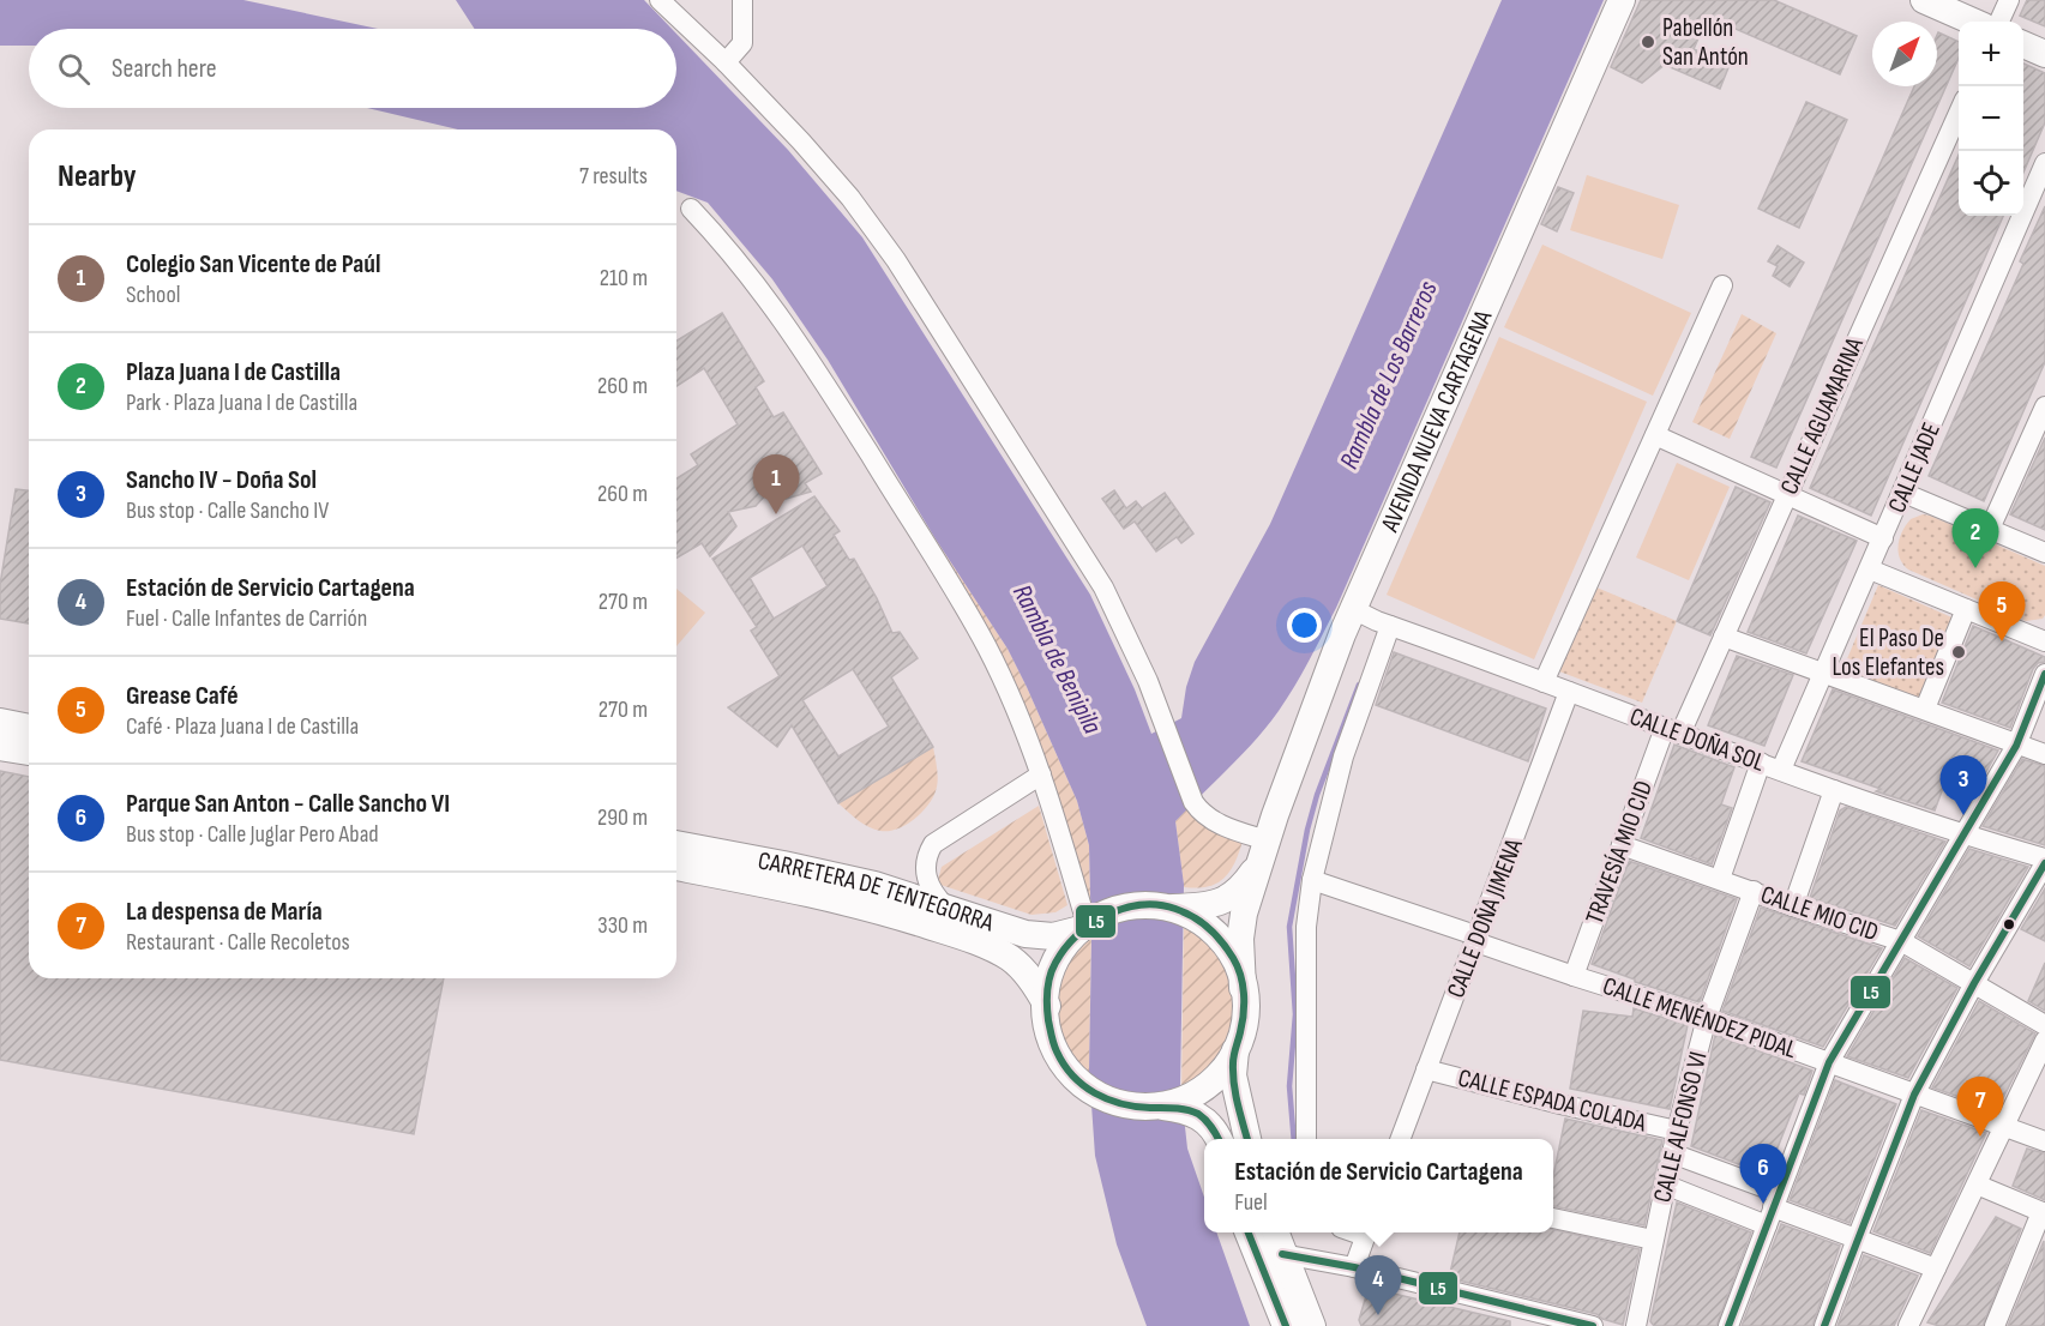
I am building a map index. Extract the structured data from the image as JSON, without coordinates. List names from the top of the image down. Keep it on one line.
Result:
{"streets":{"main road":["AVENIDA NUEVA CARTAGENA","CARRETERA DE TENTEGORRA"],"street":["CALLE AGUAMARINA","CALLE JADE","CALLE DOÑA SOL","TRAVESÍA MIO CID","CALLE MIO CID","CALLE DOÑA JIMENA","CALLE MENÉNDEZ PIDAL","CALLE ESPADA COLADA","CALLE ALFONSO VI"]},"crossings":[["CALLE AGUAMARINA","CALLE DOÑA SOL"],["CALLE AGUAMARINA","TRAVESÍA MIO CID"],["AVENIDA NUEVA CARTAGENA","CALLE DOÑA SOL"],["AVENIDA NUEVA CARTAGENA","CARRETERA DE TENTEGORRA"],["CALLE JADE","CALLE DOÑA SOL"],["CALLE DOÑA SOL","TRAVESÍA MIO CID"],["CALLE DOÑA SOL","CALLE DOÑA JIMENA"],["TRAVESÍA MIO CID","CALLE MIO CID"],["TRAVESÍA MIO CID","CALLE MENÉNDEZ PIDAL"],["CALLE MIO CID","CALLE ALFONSO VI"],["CALLE DOÑA JIMENA","CALLE MENÉNDEZ PIDAL"],["CALLE DOÑA JIMENA","CALLE ESPADA COLADA"],["CALLE MENÉNDEZ PIDAL","CALLE ALFONSO VI"],["CALLE ESPADA COLADA","CALLE ALFONSO VI"]],"water":["Rambla de Los Barreros","Rambla de Benipila"],"places":["Pabellón San Antón","El Paso De Los Elefantes"],"lines":["transit line L5"],"north":"top right","page":{"map_buttons":["+","−"],"search":"Search here","heading":["Nearby","7 results"],"list":[{"mark":"1","name":"Colegio San Vicente de Paúl","note":"School","value":"210 m"},{"mark":"2","name":"Plaza Juana I de Castilla","note":"Park · Plaza Juana I de Castilla","value":"260 m"},{"mark":"3","name":"Sancho IV - Doña Sol","note":"Bus stop · Calle Sancho IV","value":"260 m"},{"mark":"4","name":"Estación de Servicio Cartagena","note":"Fuel · Calle Infantes de Carrión","value":"270 m"},{"mark":"5","name":"Grease Café","note":"Café · Plaza Juana I de Castilla","value":"270 m"},{"mark":"6","name":"Parque San Anton - Calle Sancho VI","note":"Bus stop · Calle Juglar Pero Abad","value":"290 m"},{"mark":"7","name":"La despensa de María","note":"Restaurant · Calle Recoletos","value":"330 m"}],"pins":["1","2","5","3","7","6","4"],"popup":["Estación de Servicio Cartagena","Fuel"]}}
